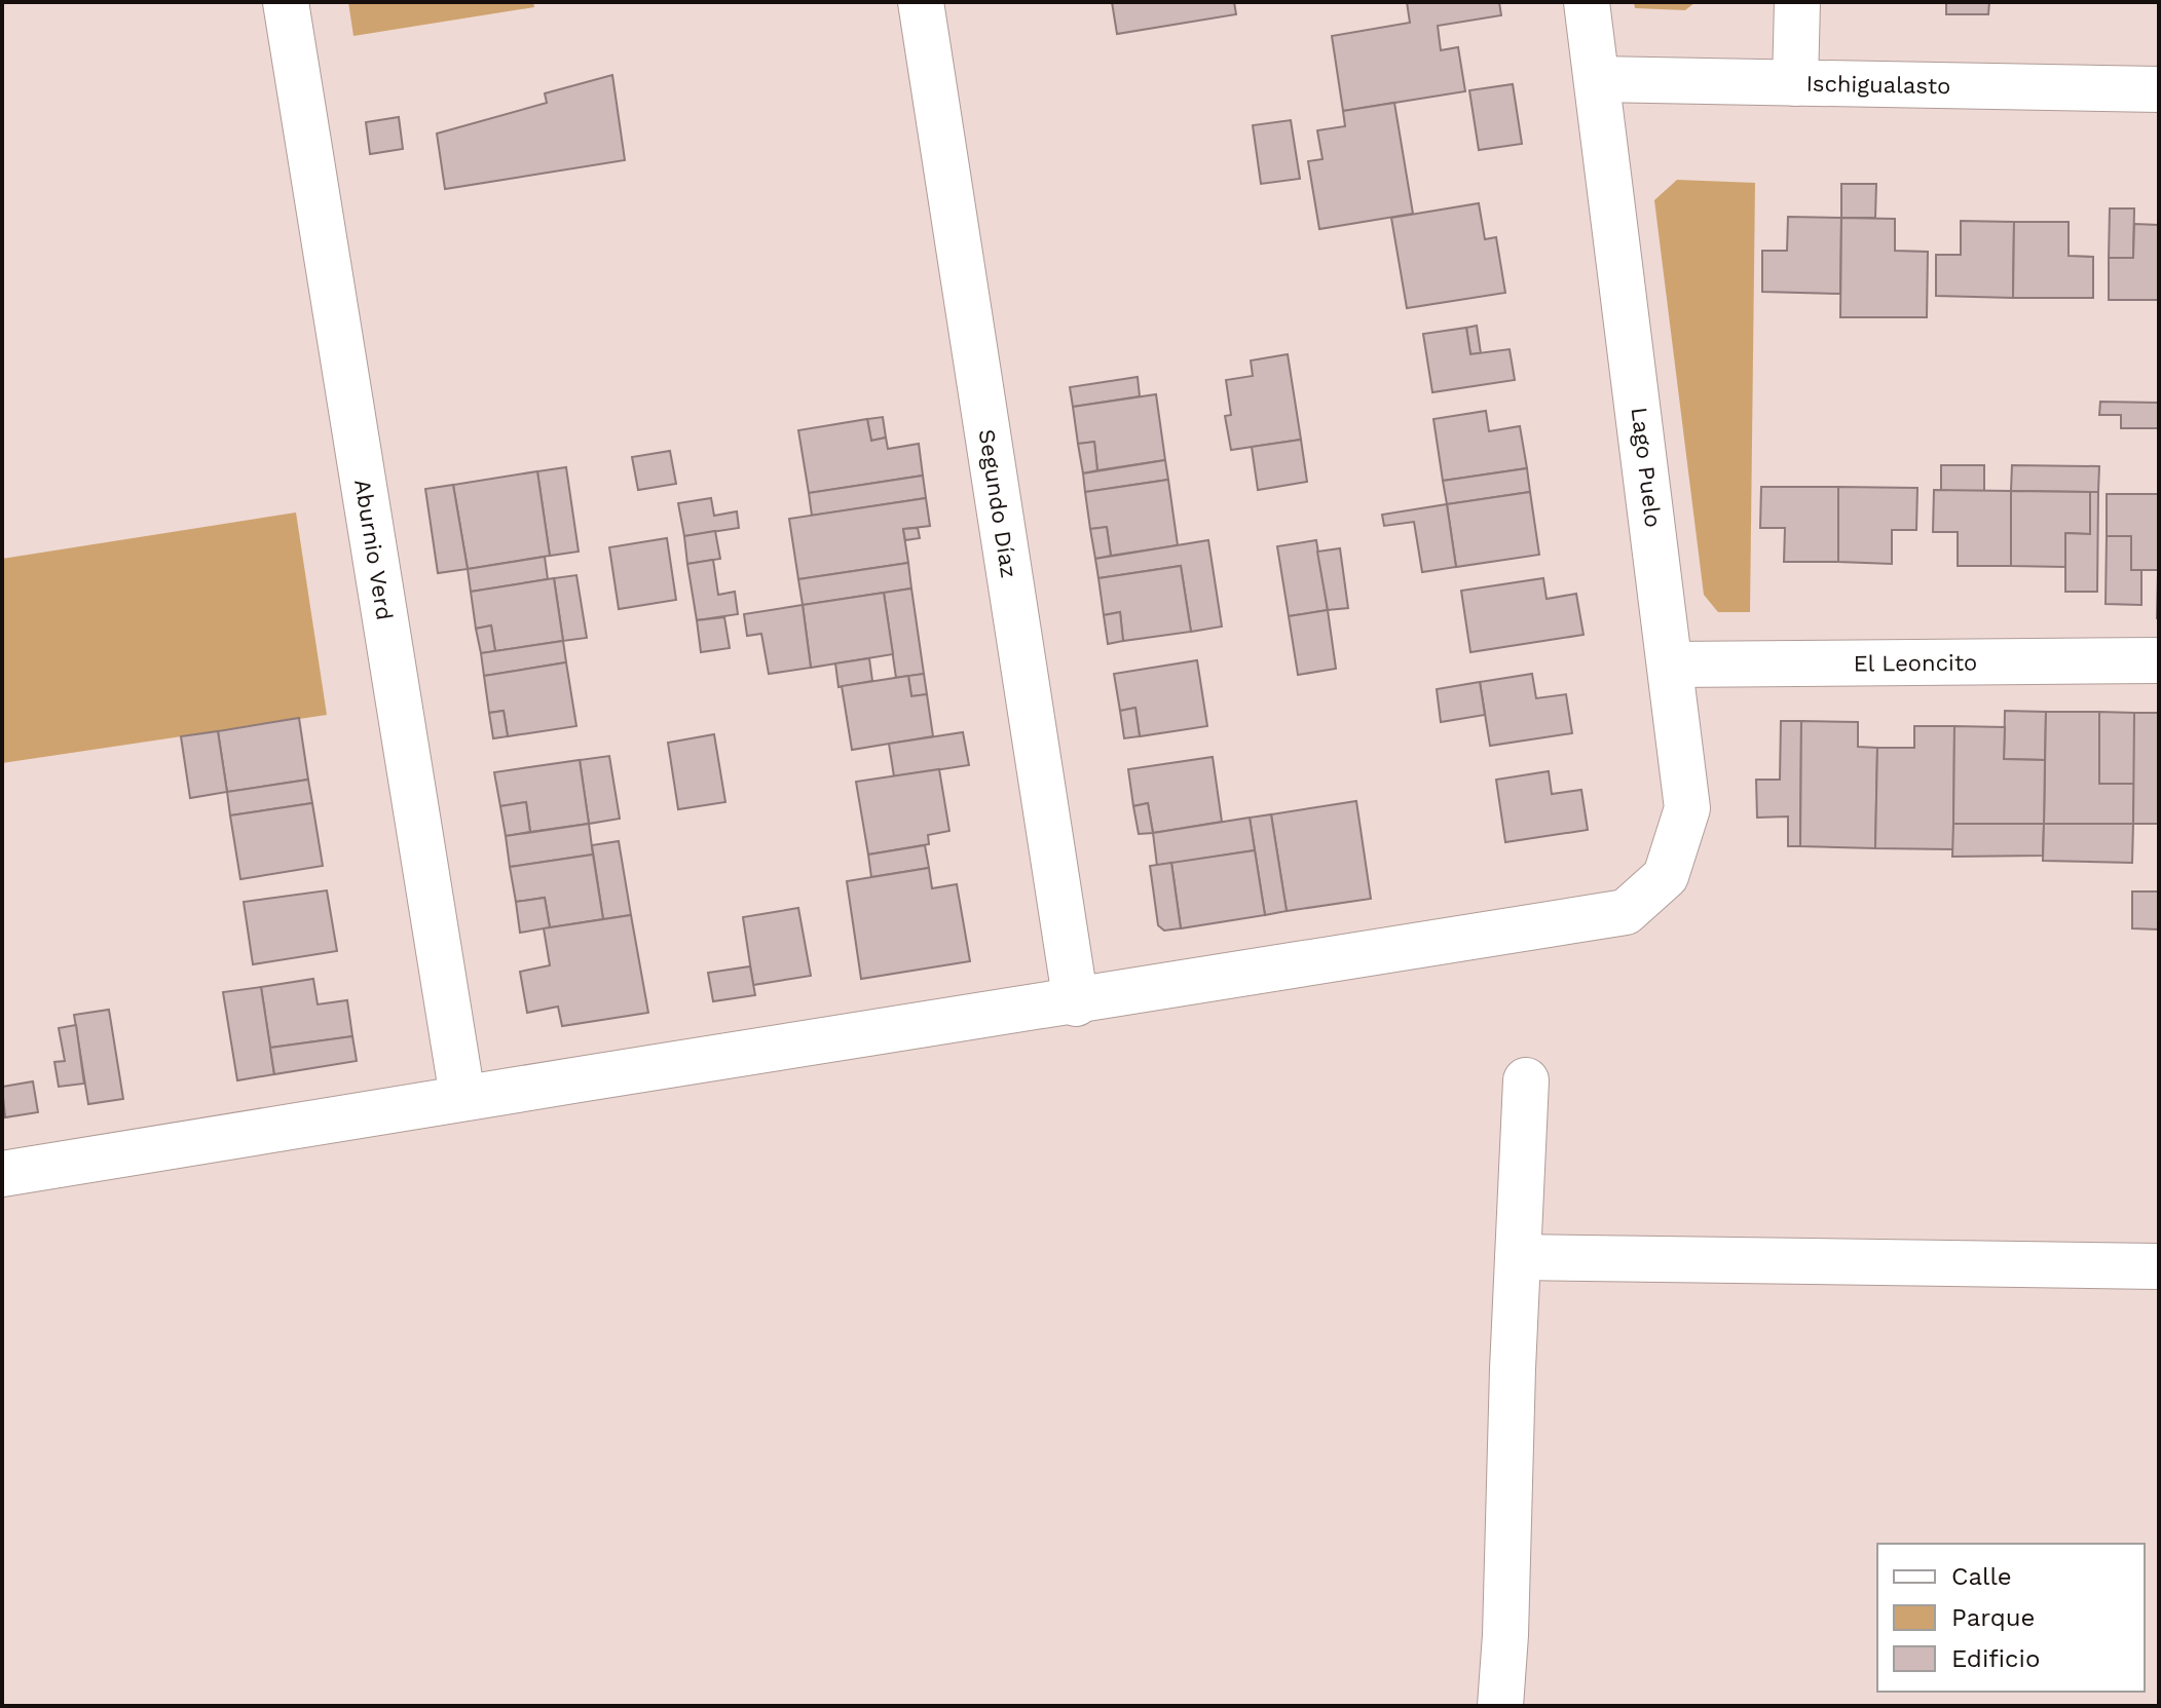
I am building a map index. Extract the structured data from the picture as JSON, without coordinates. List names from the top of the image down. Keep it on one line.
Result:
{"streets":{"street":["Ischigualasto","Lago Puelo","Segundo Díaz","Aburnio Verd","El Leoncito"]},"crossings":[["Ischigualasto","Lago Puelo"],["Lago Puelo","Segundo Díaz"],["Lago Puelo","El Leoncito"]],"legend":["Calle","Parque","Edificio"]}
